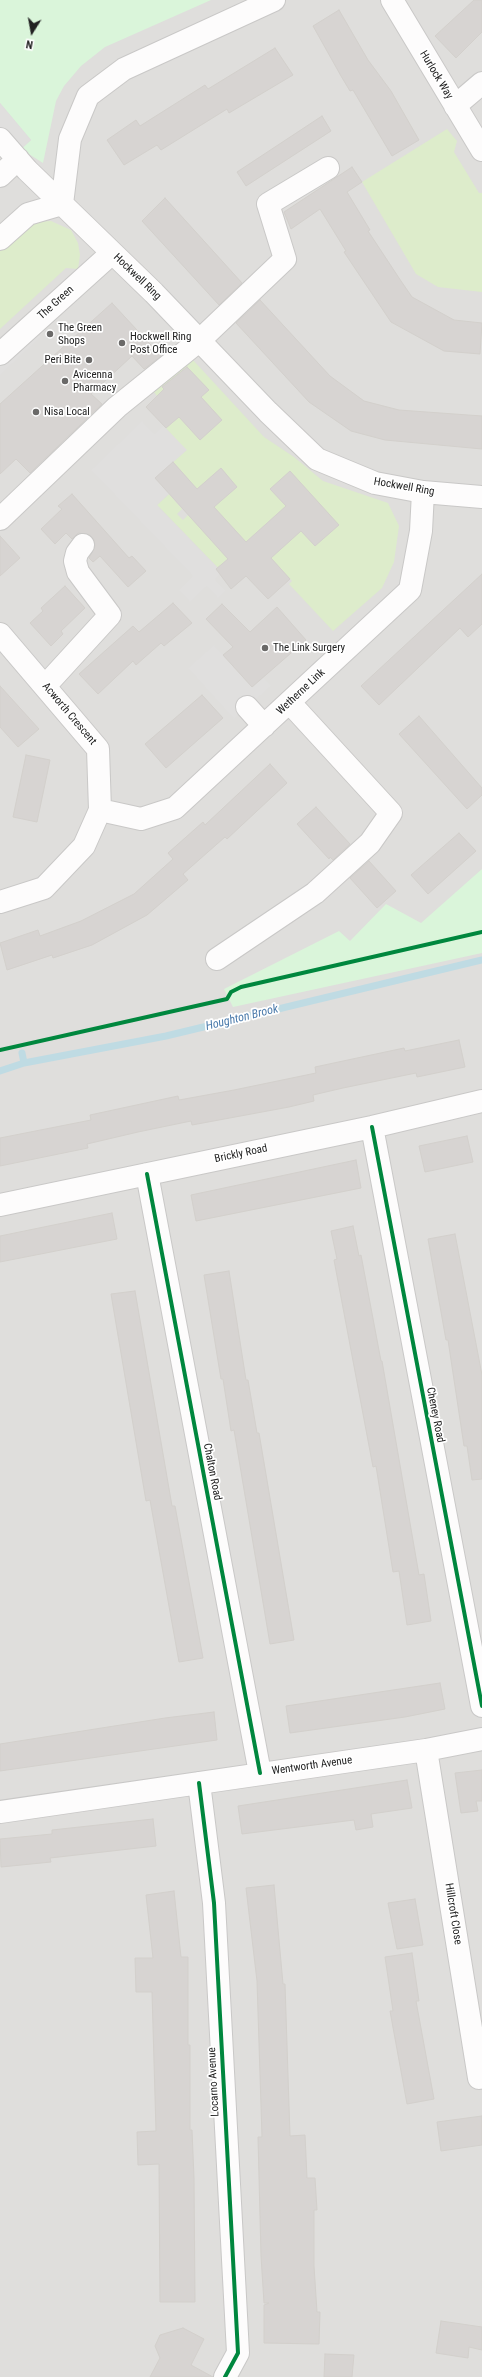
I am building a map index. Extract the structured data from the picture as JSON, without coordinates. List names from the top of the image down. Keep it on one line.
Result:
{"streets":{"street":["Hurlock Way","Hockwell Ring","The Green","Wetherne Link","Acworth Crescent","Brickly Road","Cheney Road","Chalton Road","Wentworth Avenue","Hillcroft Close","Locarno Avenue"]},"crossings":[["Hockwell Ring","The Green"],["Hockwell Ring","Wetherne Link"],["Wetherne Link","Acworth Crescent"],["Brickly Road","Cheney Road"],["Brickly Road","Chalton Road"],["Chalton Road","Wentworth Avenue"],["Wentworth Avenue","Hillcroft Close"],["Wentworth Avenue","Locarno Avenue"]],"water":["Houghton Brook"],"places":["The Green Shops","Hockwell Ring Post Office","Peri Bite","Avicenna Pharmacy","Nisa Local","The Link Surgery"],"north":"bottom"}
